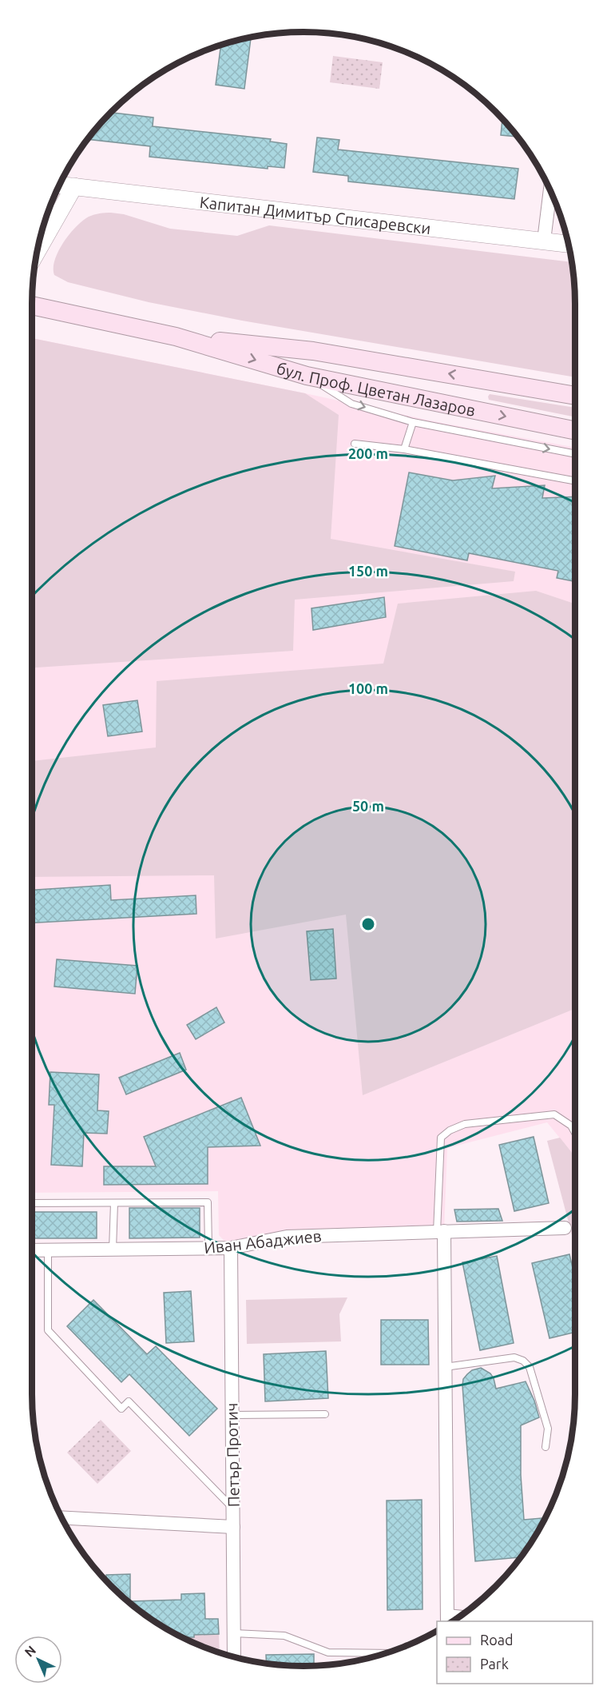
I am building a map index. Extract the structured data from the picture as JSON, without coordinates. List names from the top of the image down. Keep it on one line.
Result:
{"streets":{"main road":["бул. Проф. Цветан Лазаров"],"street":["Капитан Димитър Списаревски","Иван Абаджиев","Петър Протич"]},"crossings":[["Иван Абаджиев","Петър Протич"]],"legend":["Road","Park"],"north":"top left","rings":["200 m","150 m","100 m","50 m"]}
